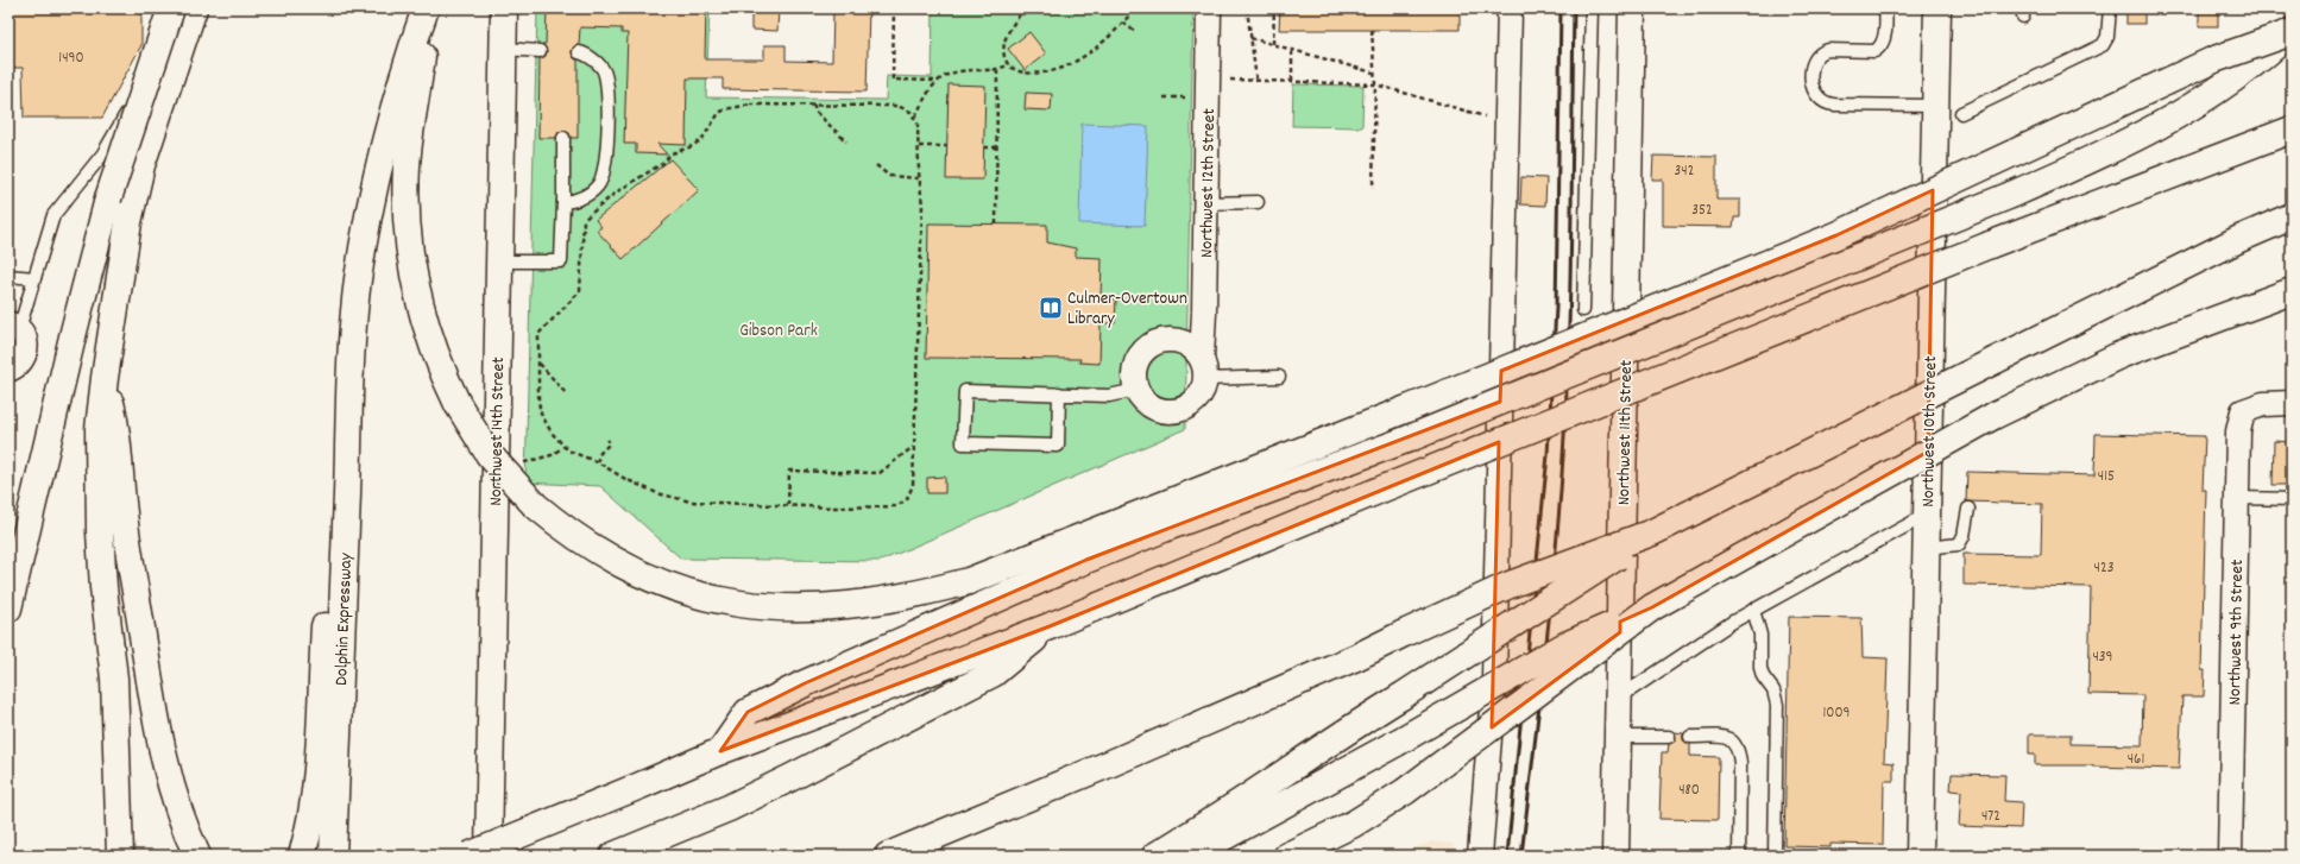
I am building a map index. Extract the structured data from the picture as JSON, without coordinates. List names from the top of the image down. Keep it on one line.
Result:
{"streets":{"main road":["Northwest 14th Street","Northwest 10th Street","Northwest 11th Street","Dolphin Expressway"],"street":["Northwest 12th Street","Northwest 9th Street"]},"parks":["Gibson Park"],"places":{"library":["Culmer-Overtown Library"]},"house_numbers":["1490","342","352","415","423","439","1009","461","480","472"]}
